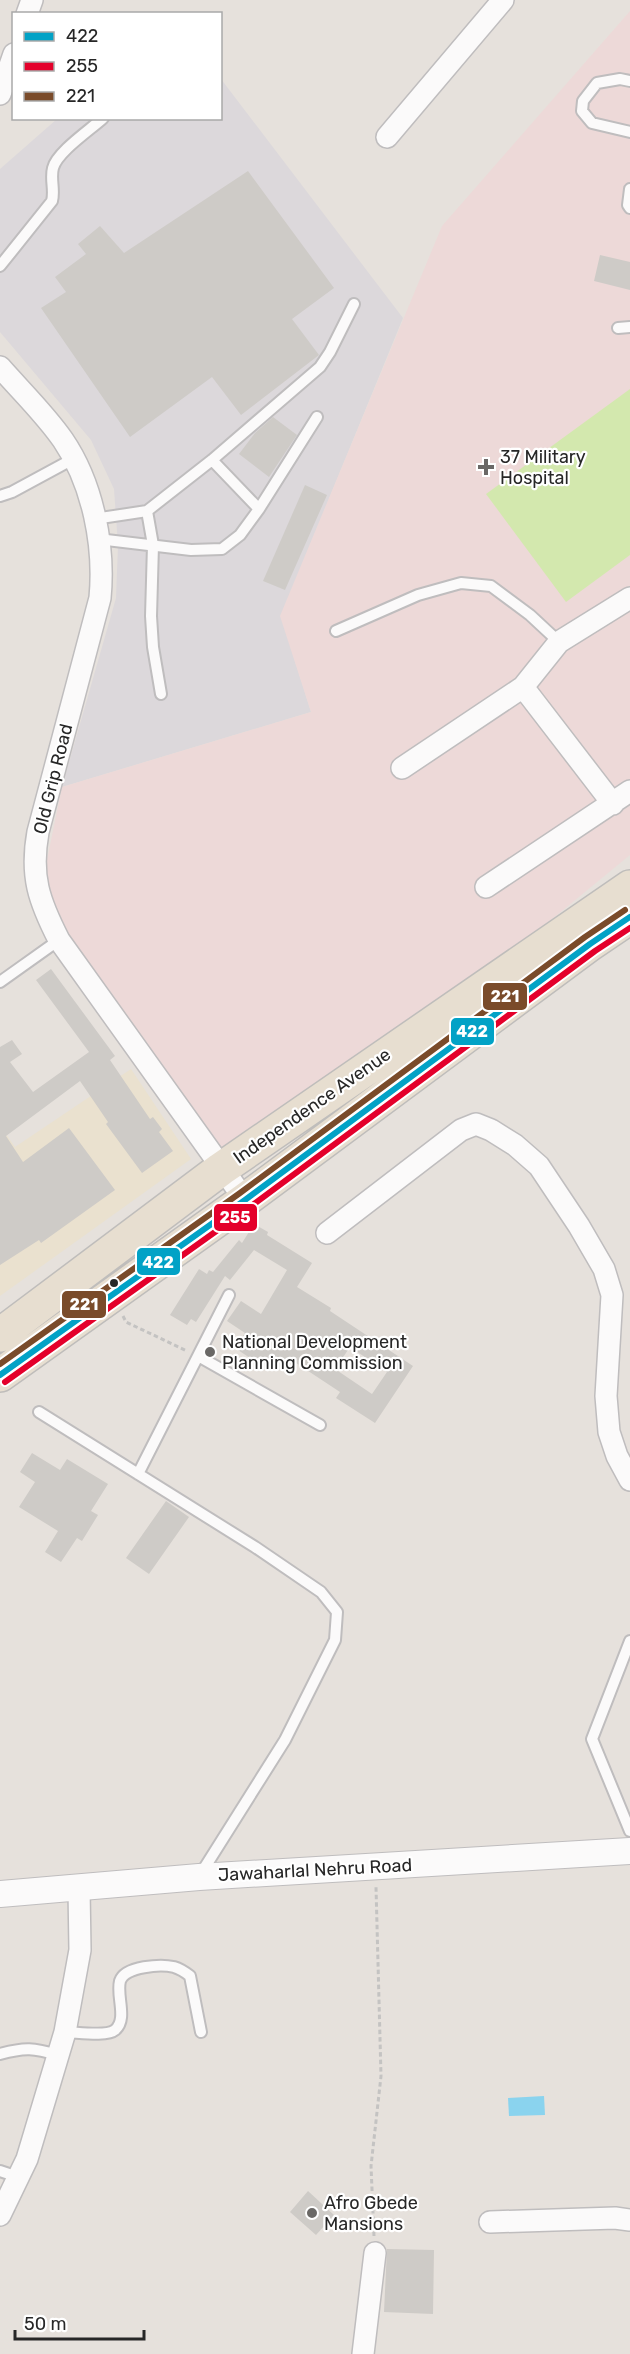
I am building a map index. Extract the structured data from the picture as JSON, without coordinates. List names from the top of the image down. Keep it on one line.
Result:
{"streets":{"highway":["Independence Avenue"],"street":["Old Grip Road","Jawaharlal Nehru Road"]},"crossings":[["Old Grip Road","Independence Avenue"]],"places":{"health":["37 Military Hospital"],"other":["National Development Planning Commission","Afro Gbede Mansions"]},"lines":["transit line 221","transit line 422","transit line 255"],"legend":["422","255","221"],"scale_bar":"50 m"}
